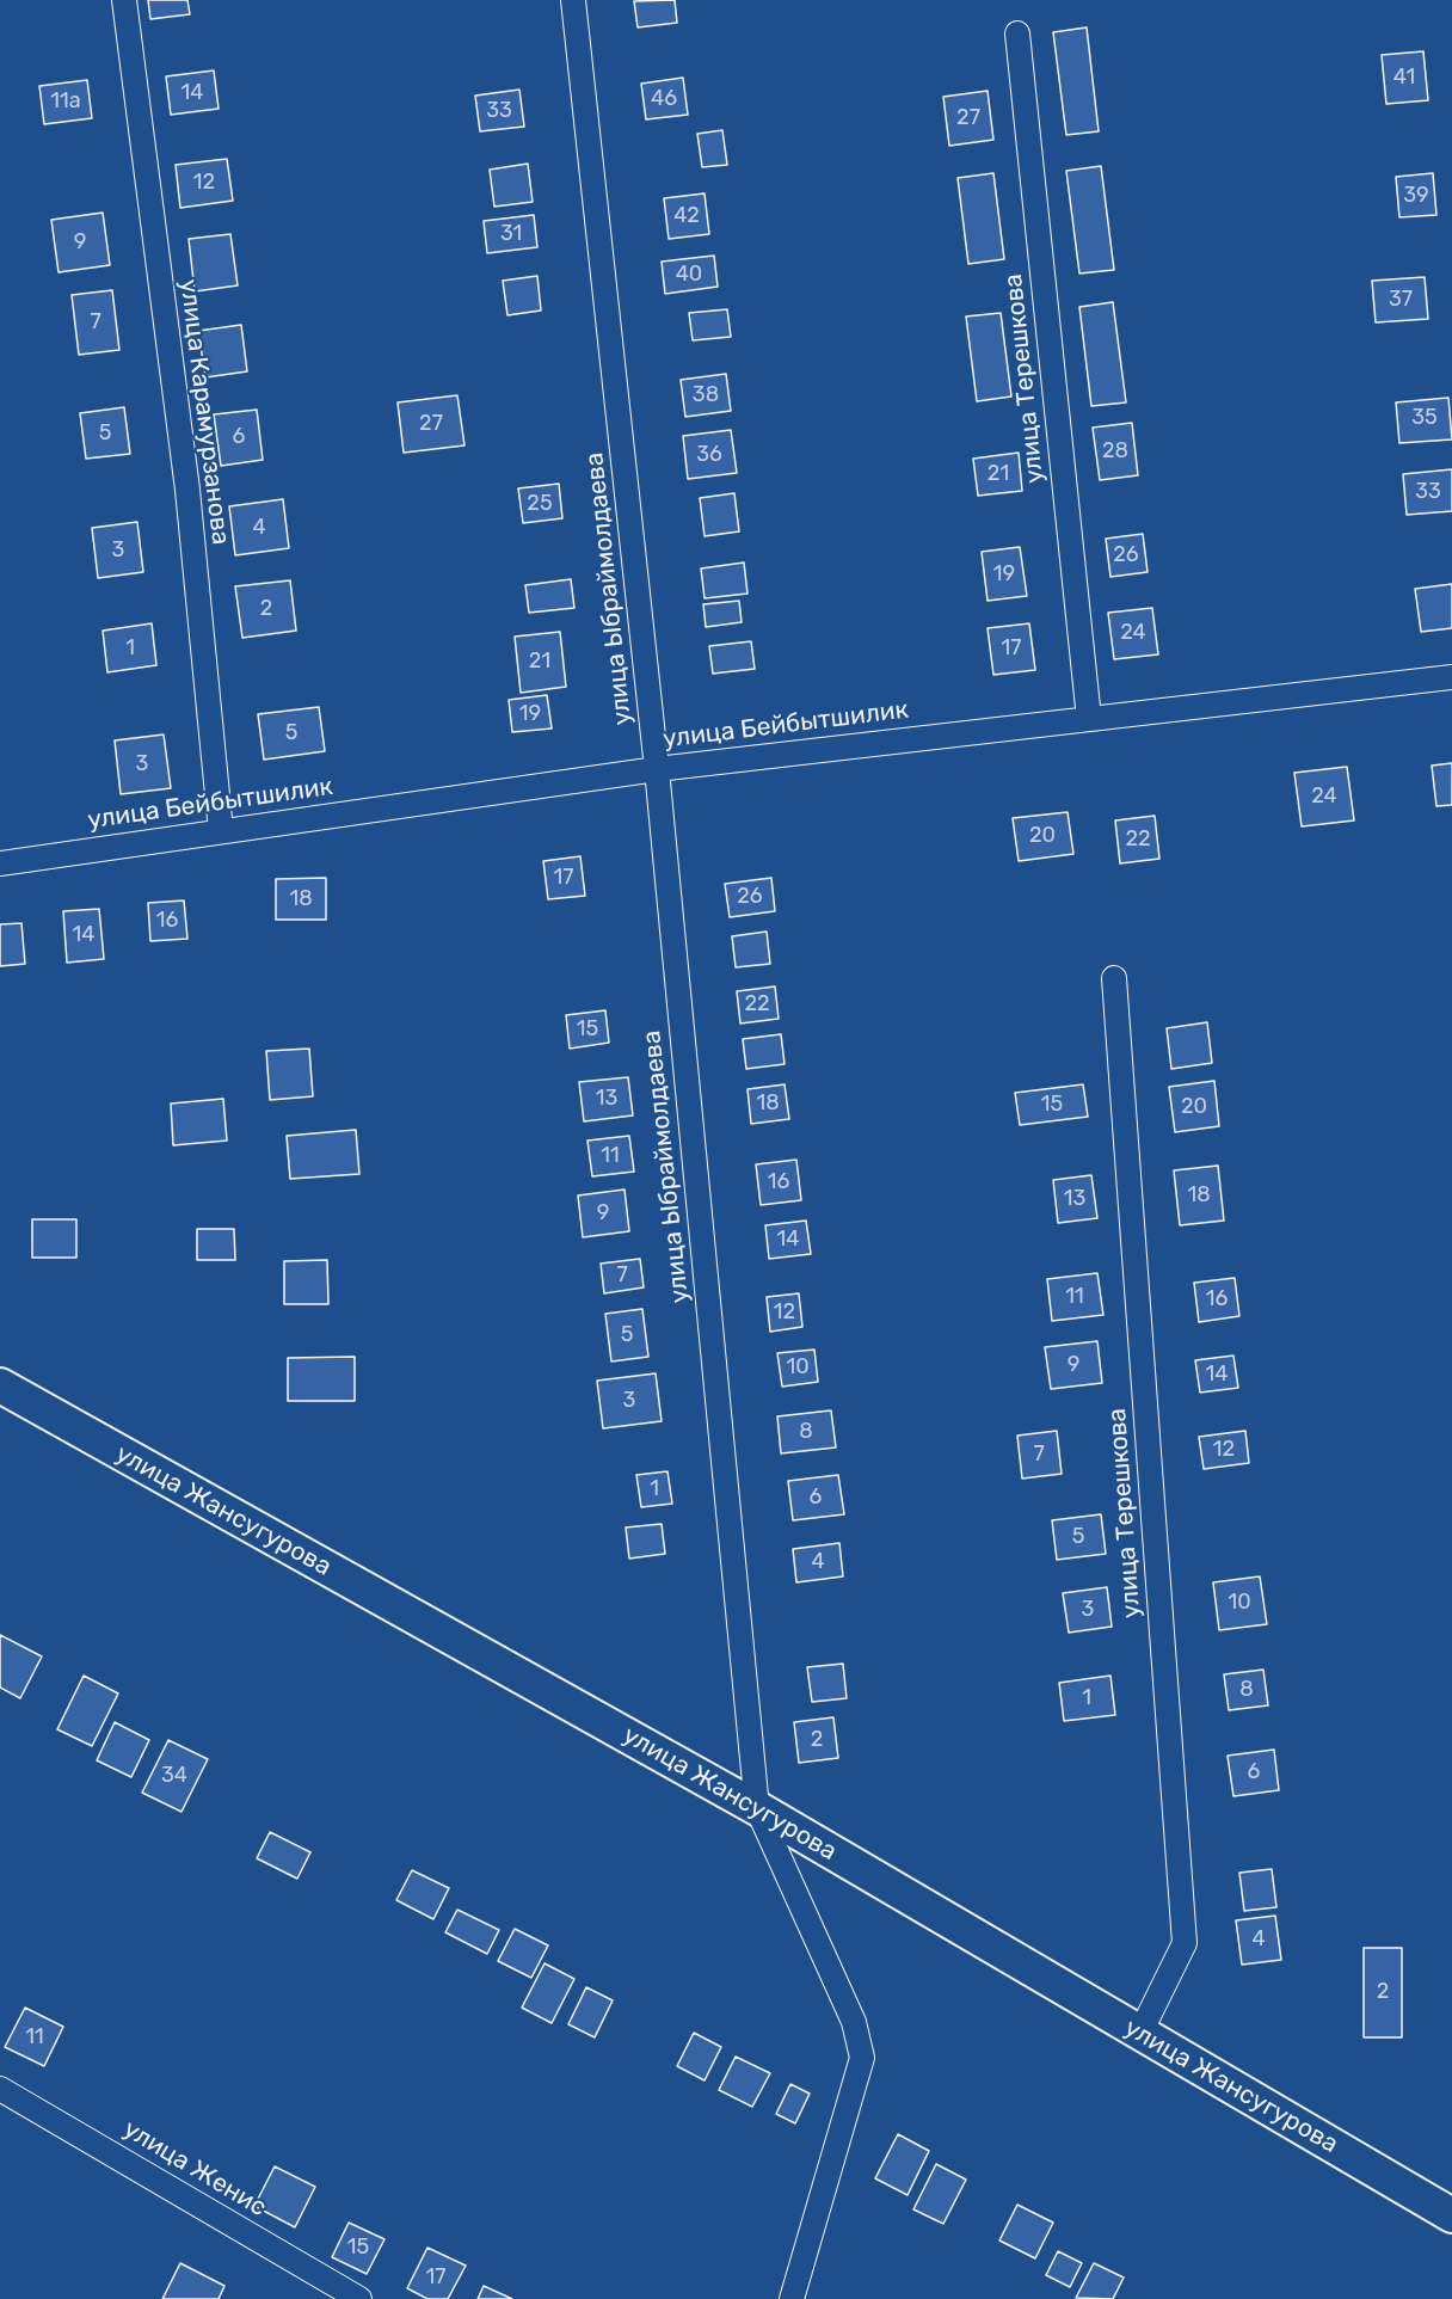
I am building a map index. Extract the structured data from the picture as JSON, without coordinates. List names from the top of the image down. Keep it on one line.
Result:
{"streets":{"main road":["улица Жансугурова"],"street":["улица Терешкова","улица Карамурзанова","улица Ыбраймолдаева","улица Бейбытшилик","улица Женис"]},"crossings":[["улица Терешкова","улица Бейбытшилик"],["улица Терешкова","улица Жансугурова"],["улица Карамурзанова","улица Бейбытшилик"],["улица Ыбраймолдаева","улица Бейбытшилик"],["улица Ыбраймолдаева","улица Жансугурова"]],"house_numbers":["41","14","46","11а","33","27","12","39","42","31","9","40","37","7","38","35","27","5","6","28","36","21","33","25","4","3","26","19","2","24","1","17","21","19","5","3","24","20","22","17","26","18","16","14","22","15","13","18","15","20","11","16","18","13","9","14","7","11","16","12","5","9","10","14","3","8","12","7","1","6","5","4","10","3","8","1","2","6","34","4","2","11","15","17"]}
